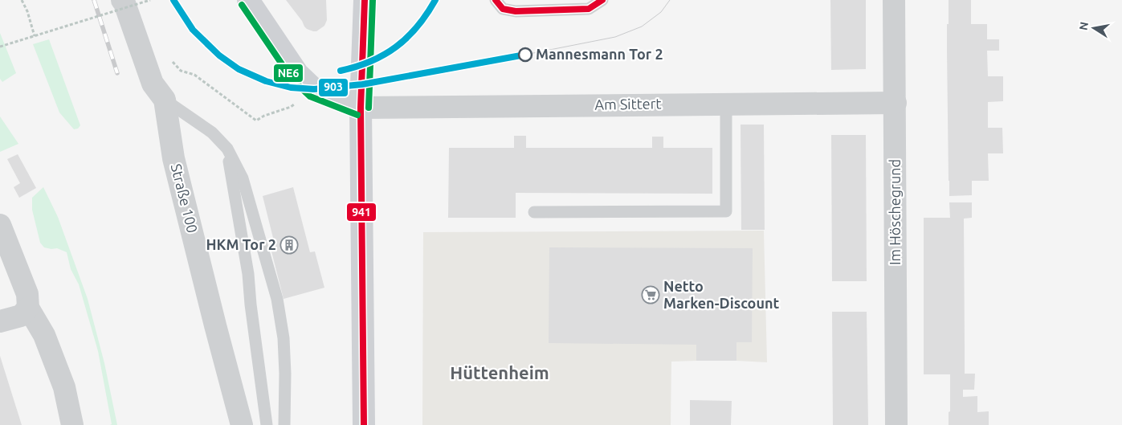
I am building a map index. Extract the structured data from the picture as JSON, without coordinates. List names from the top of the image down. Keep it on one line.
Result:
{"streets":{"street":["Am Sittert","Straße 100","Im Höschegrund"]},"crossings":[["Am Sittert","Im Höschegrund"]],"districts":["Hüttenheim"],"places":{"other":["Mannesmann Tor 2"],"building":["HKM Tor 2"],"supermarket":["Netto Marken-Discount"]},"lines":["transit line 903","transit line 941","transit line NE6"],"north":"left"}
